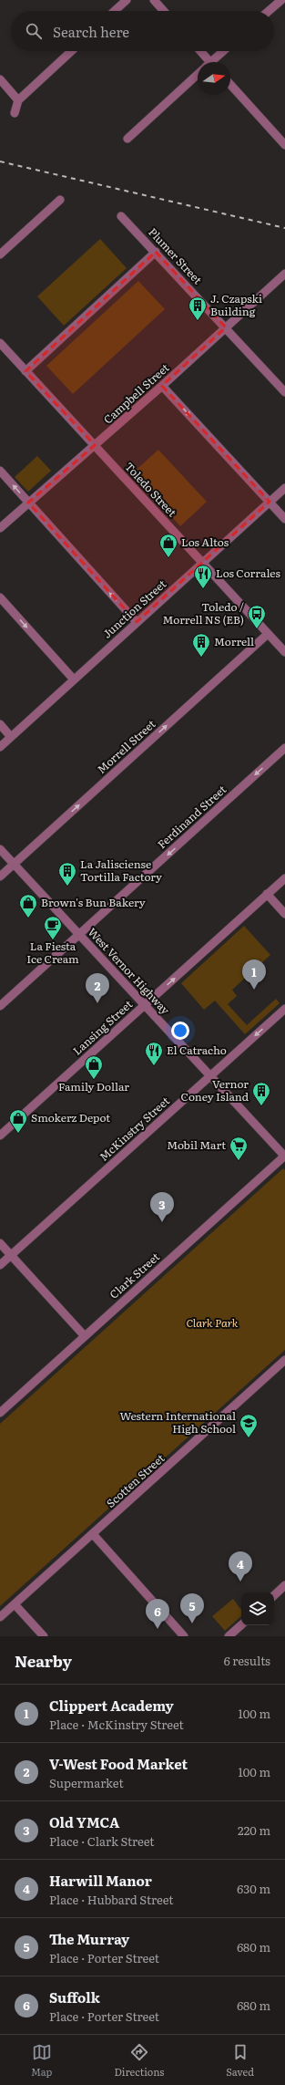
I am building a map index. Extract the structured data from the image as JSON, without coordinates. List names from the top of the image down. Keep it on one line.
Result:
{"streets":{"street":["Plumer Street","Campbell Street","Toledo Street","Junction Street","Morrell Street","Ferdinand Street","West Vernor Highway","Lansing Street","McKinstry Street","Clark Street","Scotten Street"]},"crossings":[["Plumer Street","Campbell Street"],["Campbell Street","Toledo Street"],["Toledo Street","Junction Street"],["Toledo Street","Morrell Street"],["Morrell Street","West Vernor Highway"],["Ferdinand Street","West Vernor Highway"],["West Vernor Highway","Lansing Street"],["West Vernor Highway","McKinstry Street"],["West Vernor Highway","Clark Street"]],"one_way":["Morrell Street","Ferdinand Street","Lansing Street"],"parks":["Clark Park"],"places":{"building":["J. Czapski Building","Morrell","La Jalisciense Tortilla Factory","Vernor Coney Island"],"shop":["Los Altos","Brown's Bun Bakery","Family Dollar","Smokerz Depot"],"restaurant":["Los Corrales","El Catracho"],"bus stop":["Toledo / Morrell NS (EB)"],"cafe":["La Fiesta Ice Cream"],"supermarket":["Mobil Mart"],"school or university":["Western International High School"]},"north":"right","page":{"search":"Search here","pins":["1","2","3","4","5","6"],"heading":["Nearby","6 results"],"list":[{"mark":"1","name":"Clippert Academy","note":"Place · McKinstry Street","value":"100 m"},{"mark":"2","name":"V-West Food Market","note":"Supermarket","value":"100 m"},{"mark":"3","name":"Old YMCA","note":"Place · Clark Street","value":"220 m"},{"mark":"4","name":"Harwill Manor","note":"Place · Hubbard Street","value":"630 m"},{"mark":"5","name":"The Murray","note":"Place · Porter Street","value":"680 m"},{"mark":"6","name":"Suffolk","note":"Place · Porter Street","value":"680 m"}],"nav":["Map","Directions","Saved"]}}
